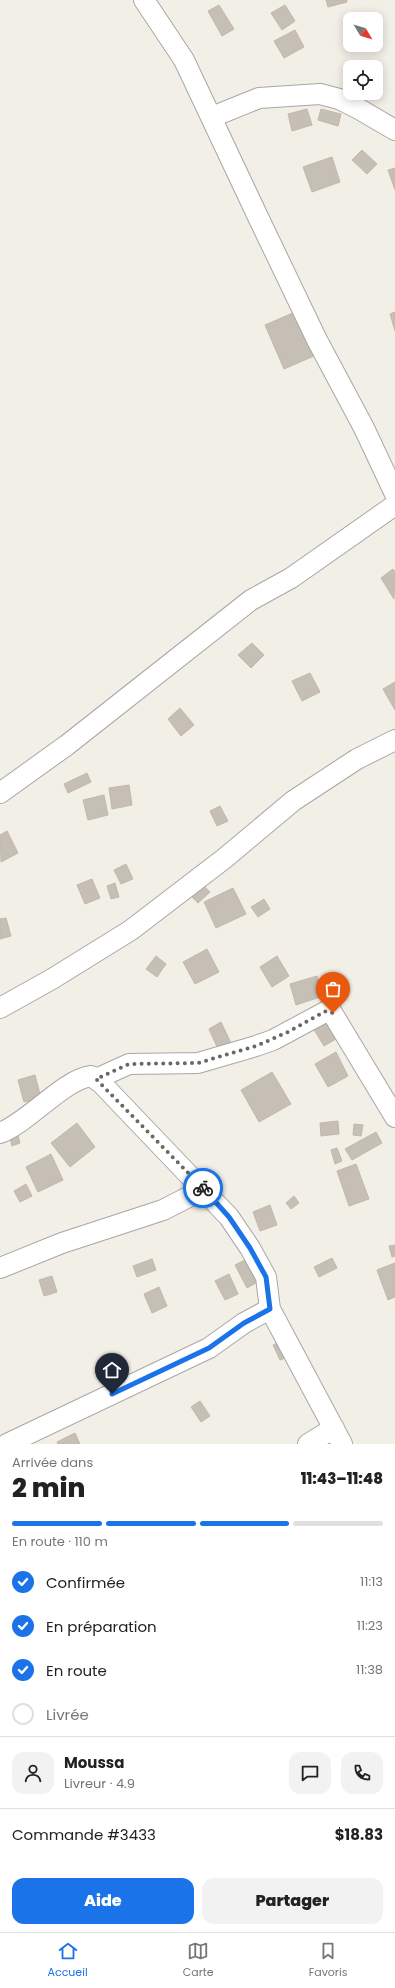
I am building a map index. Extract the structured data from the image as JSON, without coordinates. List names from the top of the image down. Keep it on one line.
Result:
{"north":"bottom right","page":{"heading":["2 min","Arrivée dans","11:43–11:48"],"panel":["Moussa","Livreur · 4.9","Commande #3433","$18.83"],"bar":"En route · 110 m","list":[["Confirmée","11:13"],["En préparation","11:23"],["En route","11:38"],"Livrée"],"buttons":["Aide","Partager"],"tabs":["Accueil","Carte","Favoris"]}}
